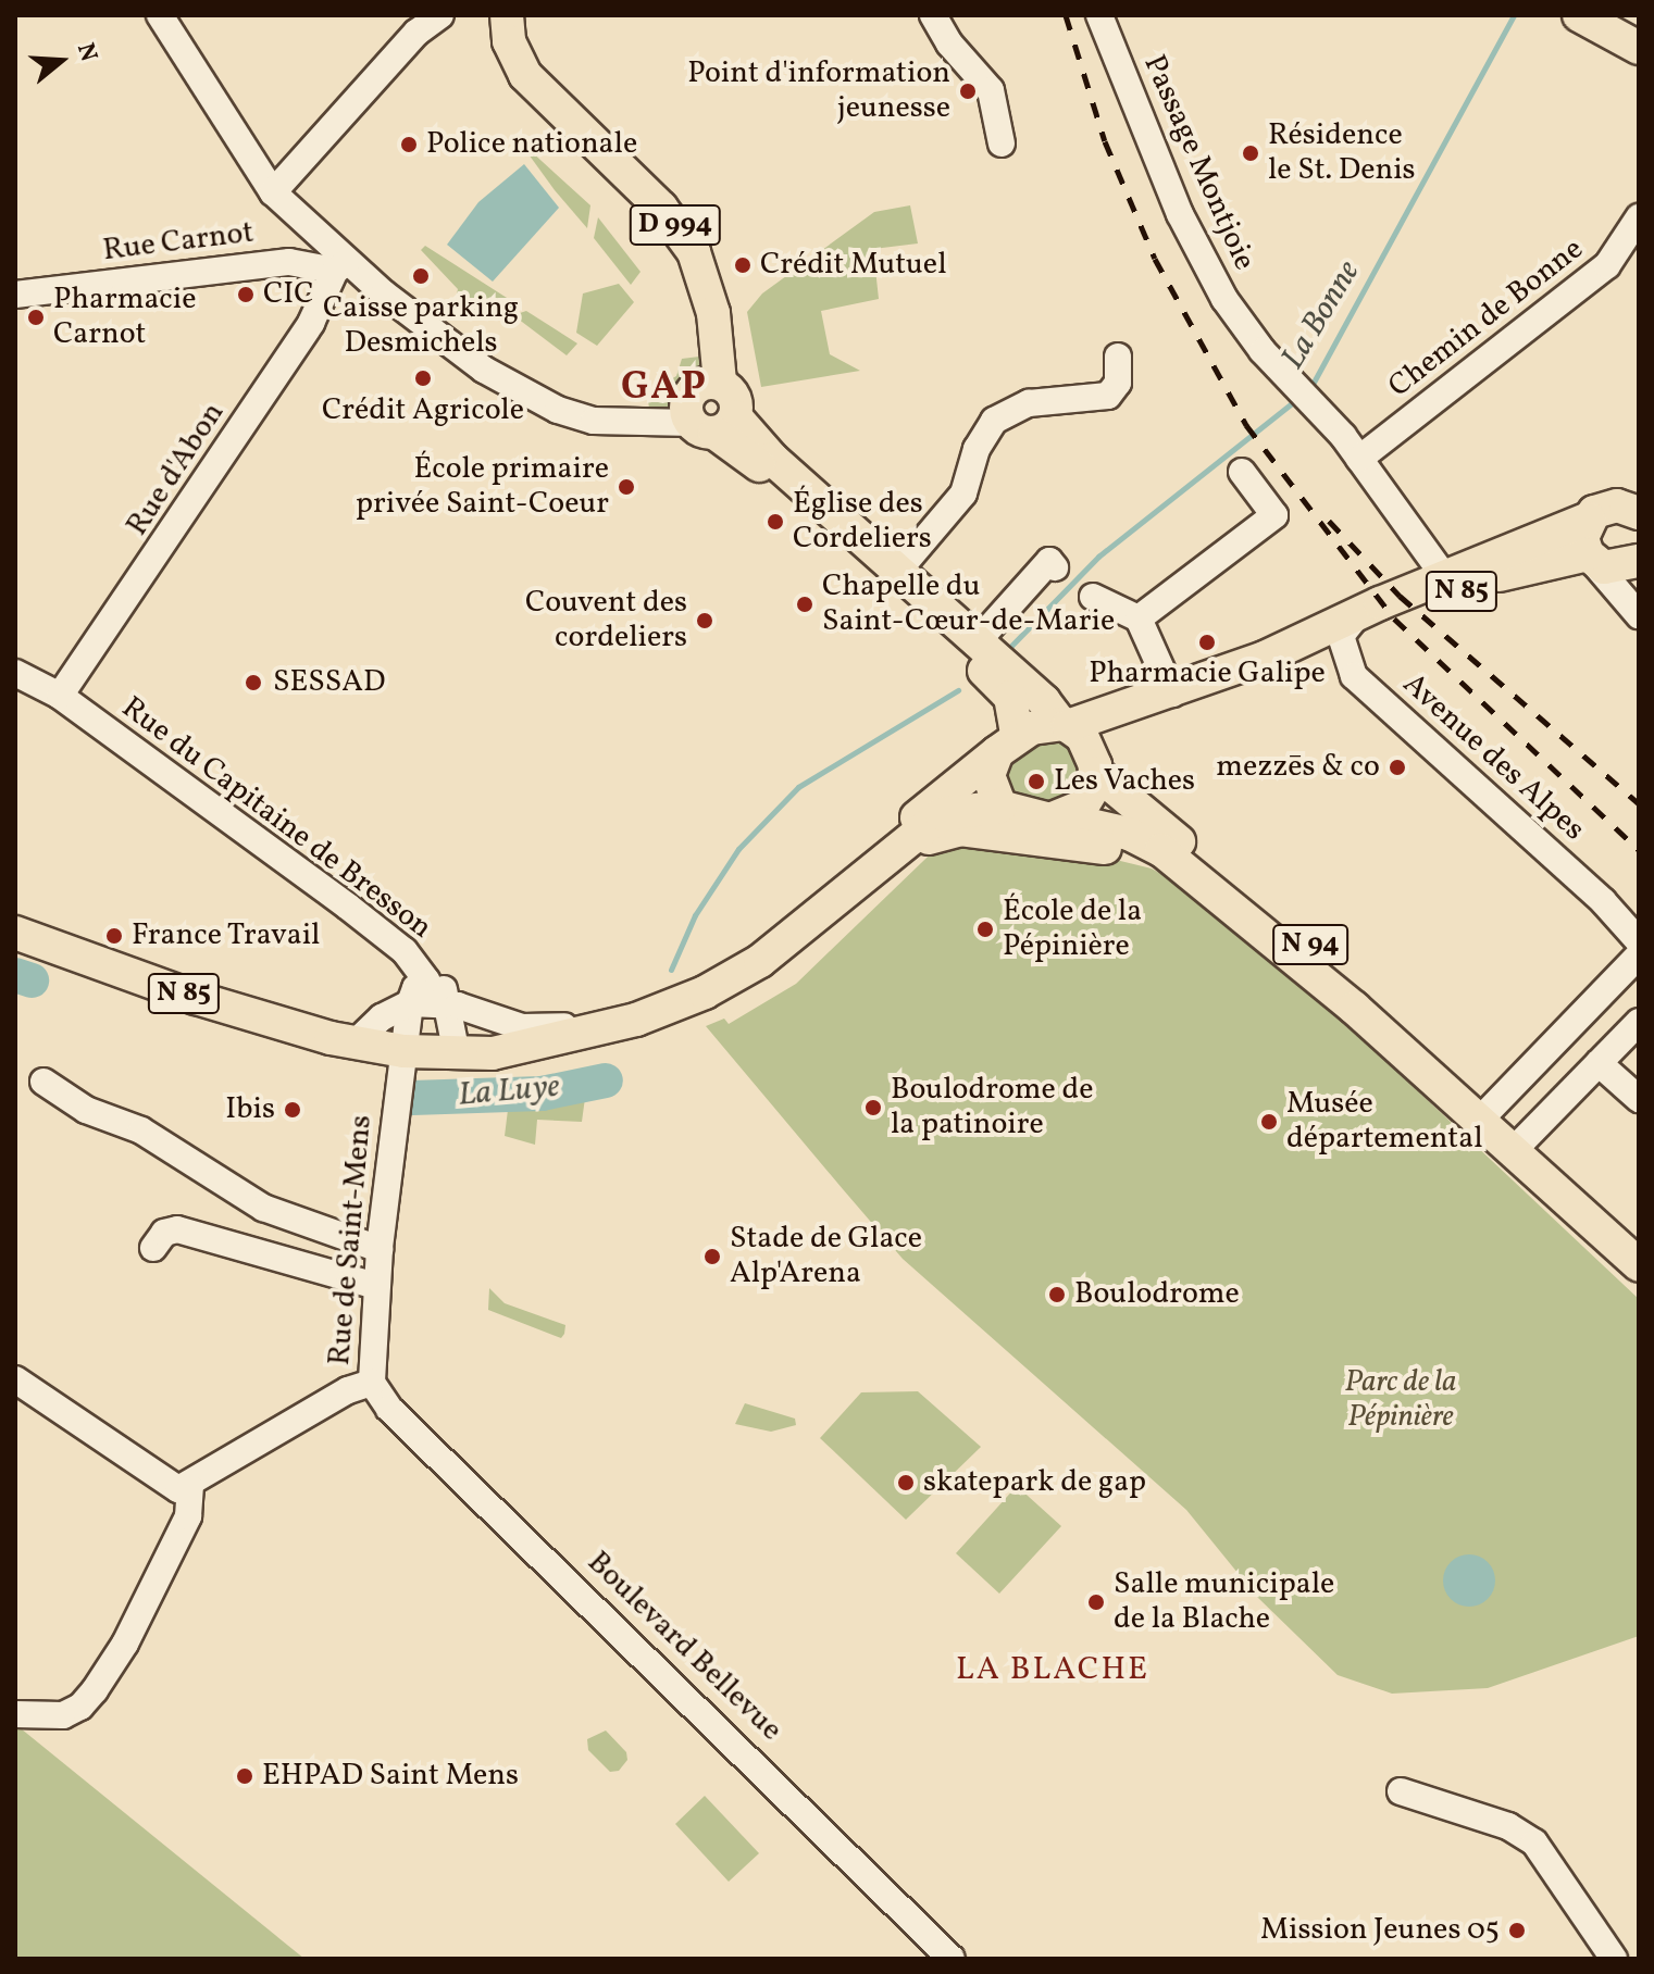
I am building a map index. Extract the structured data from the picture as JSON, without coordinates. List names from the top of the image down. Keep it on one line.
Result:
{"streets":{"main road":["D 994","N 85","N 94"],"street":["Passage Montjoie","Rue Carnot","Chemin de Bonne","Rue d'Abon","Avenue des Alpes","Rue du Capitaine de Bresson","Rue de Saint-Mens","Boulevard Bellevue"]},"crossings":[["Passage Montjoie","Chemin de Bonne"],["Passage Montjoie","N 85"],["Rue Carnot","Rue d'Abon"],["Rue d'Abon","Rue du Capitaine de Bresson"],["N 85","Avenue des Alpes"],["N 85","Rue du Capitaine de Bresson"],["N 85","N 94"],["N 85","Rue de Saint-Mens"],["Rue du Capitaine de Bresson","Rue de Saint-Mens"],["Rue de Saint-Mens","Boulevard Bellevue"]],"districts":["GAP","LA BLACHE"],"water":["La Bonne","La Luye"],"parks":["Parc de la Pépinière"],"places":["Point d'information jeunesse","Police nationale","Résidence le St. Denis","Crédit Mutuel","Caisse parking Desmichels","CIC","Pharmacie Carnot","Crédit Agricole","École primaire privée Saint-Coeur","Église des Cordeliers","Chapelle du Saint-Cœur-de-Marie","Couvent des cordeliers","Pharmacie Galipe","SESSAD","mezzēs & co","Les Vaches","École de la Pépinière","France Travail","Boulodrome de la patinoire","Ibis","Musée départemental","Stade de Glace Alp'Arena","Boulodrome","skatepark de gap","Salle municipale de la Blache","EHPAD Saint Mens","Mission Jeunes 05"],"north":"right"}
